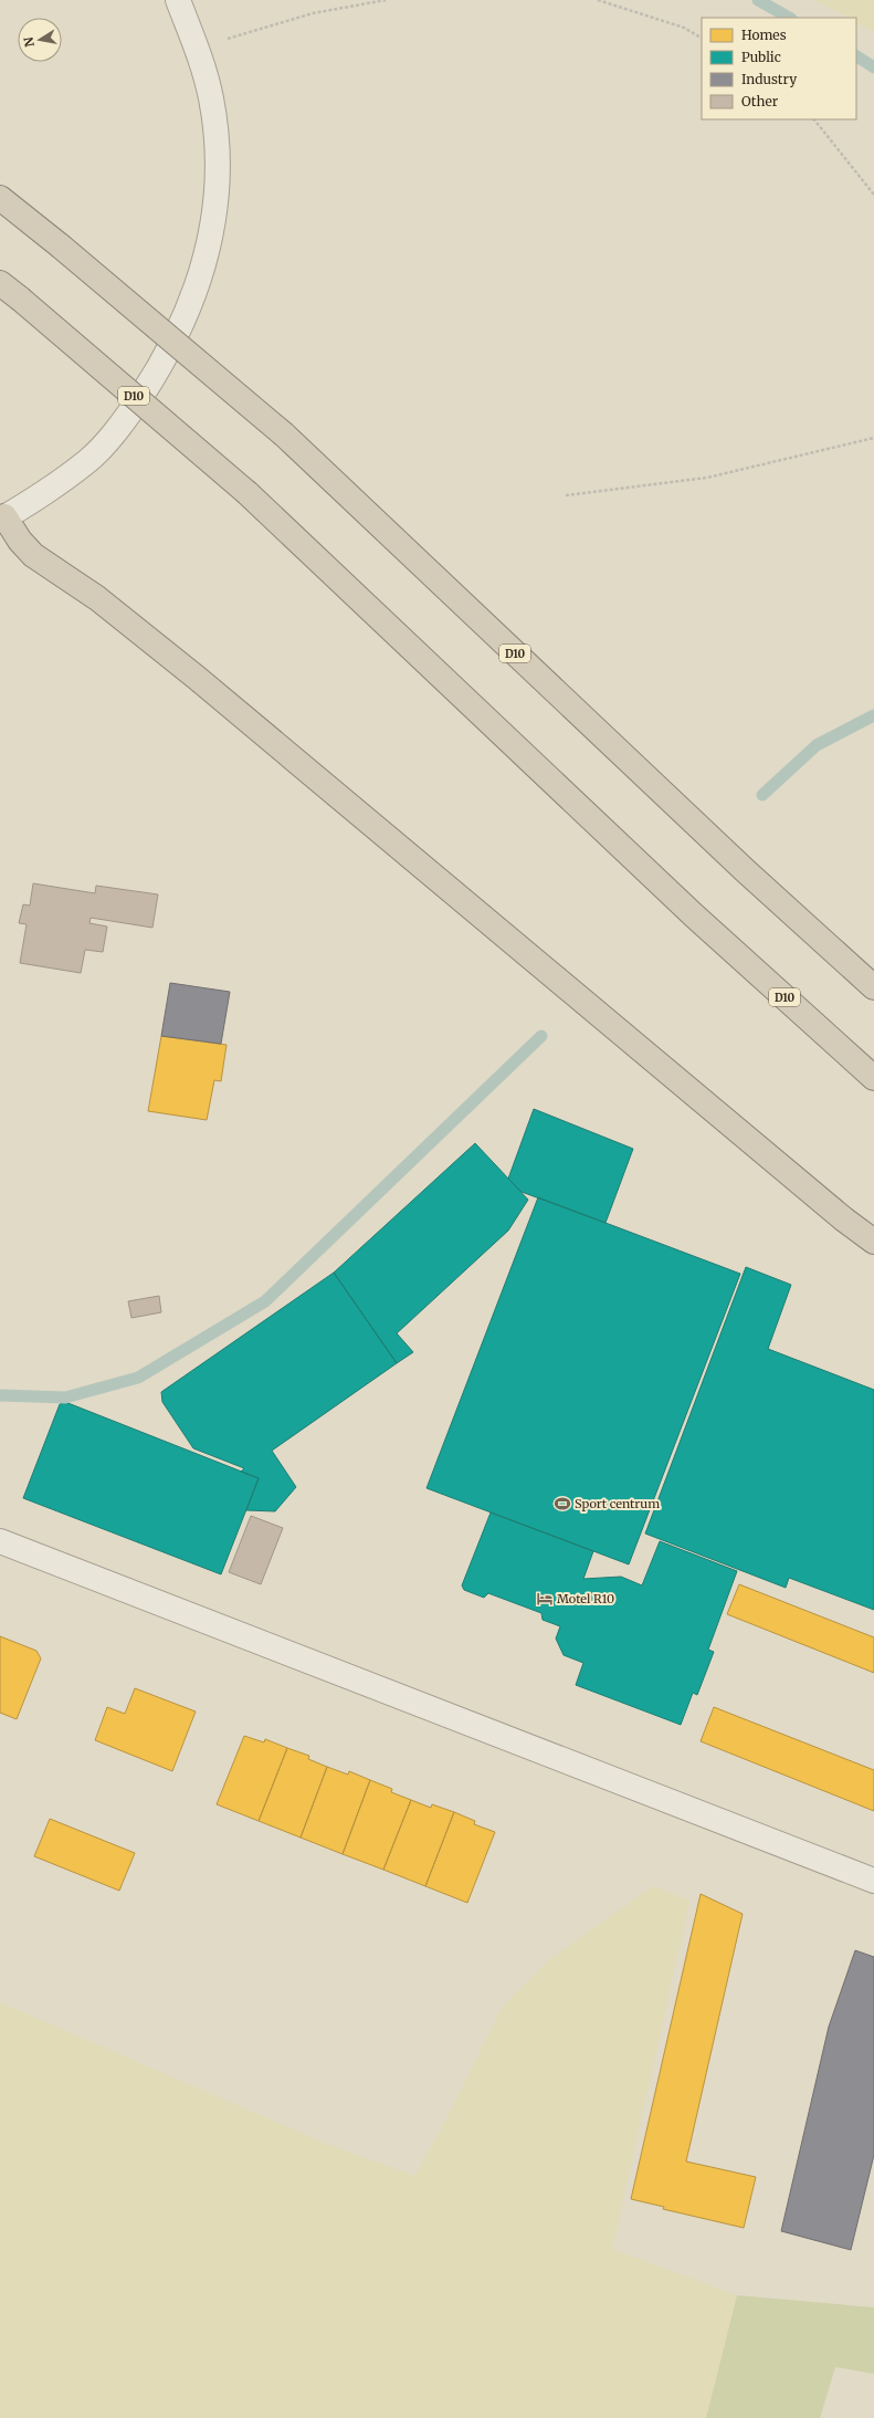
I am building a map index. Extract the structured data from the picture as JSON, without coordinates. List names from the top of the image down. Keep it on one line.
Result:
{"streets":{"highway":["D10"]},"places":{"sports":["Sport centrum"],"hotel":["Motel R10"]},"legend":["Homes","Public","Industry","Other"],"north":"left"}
